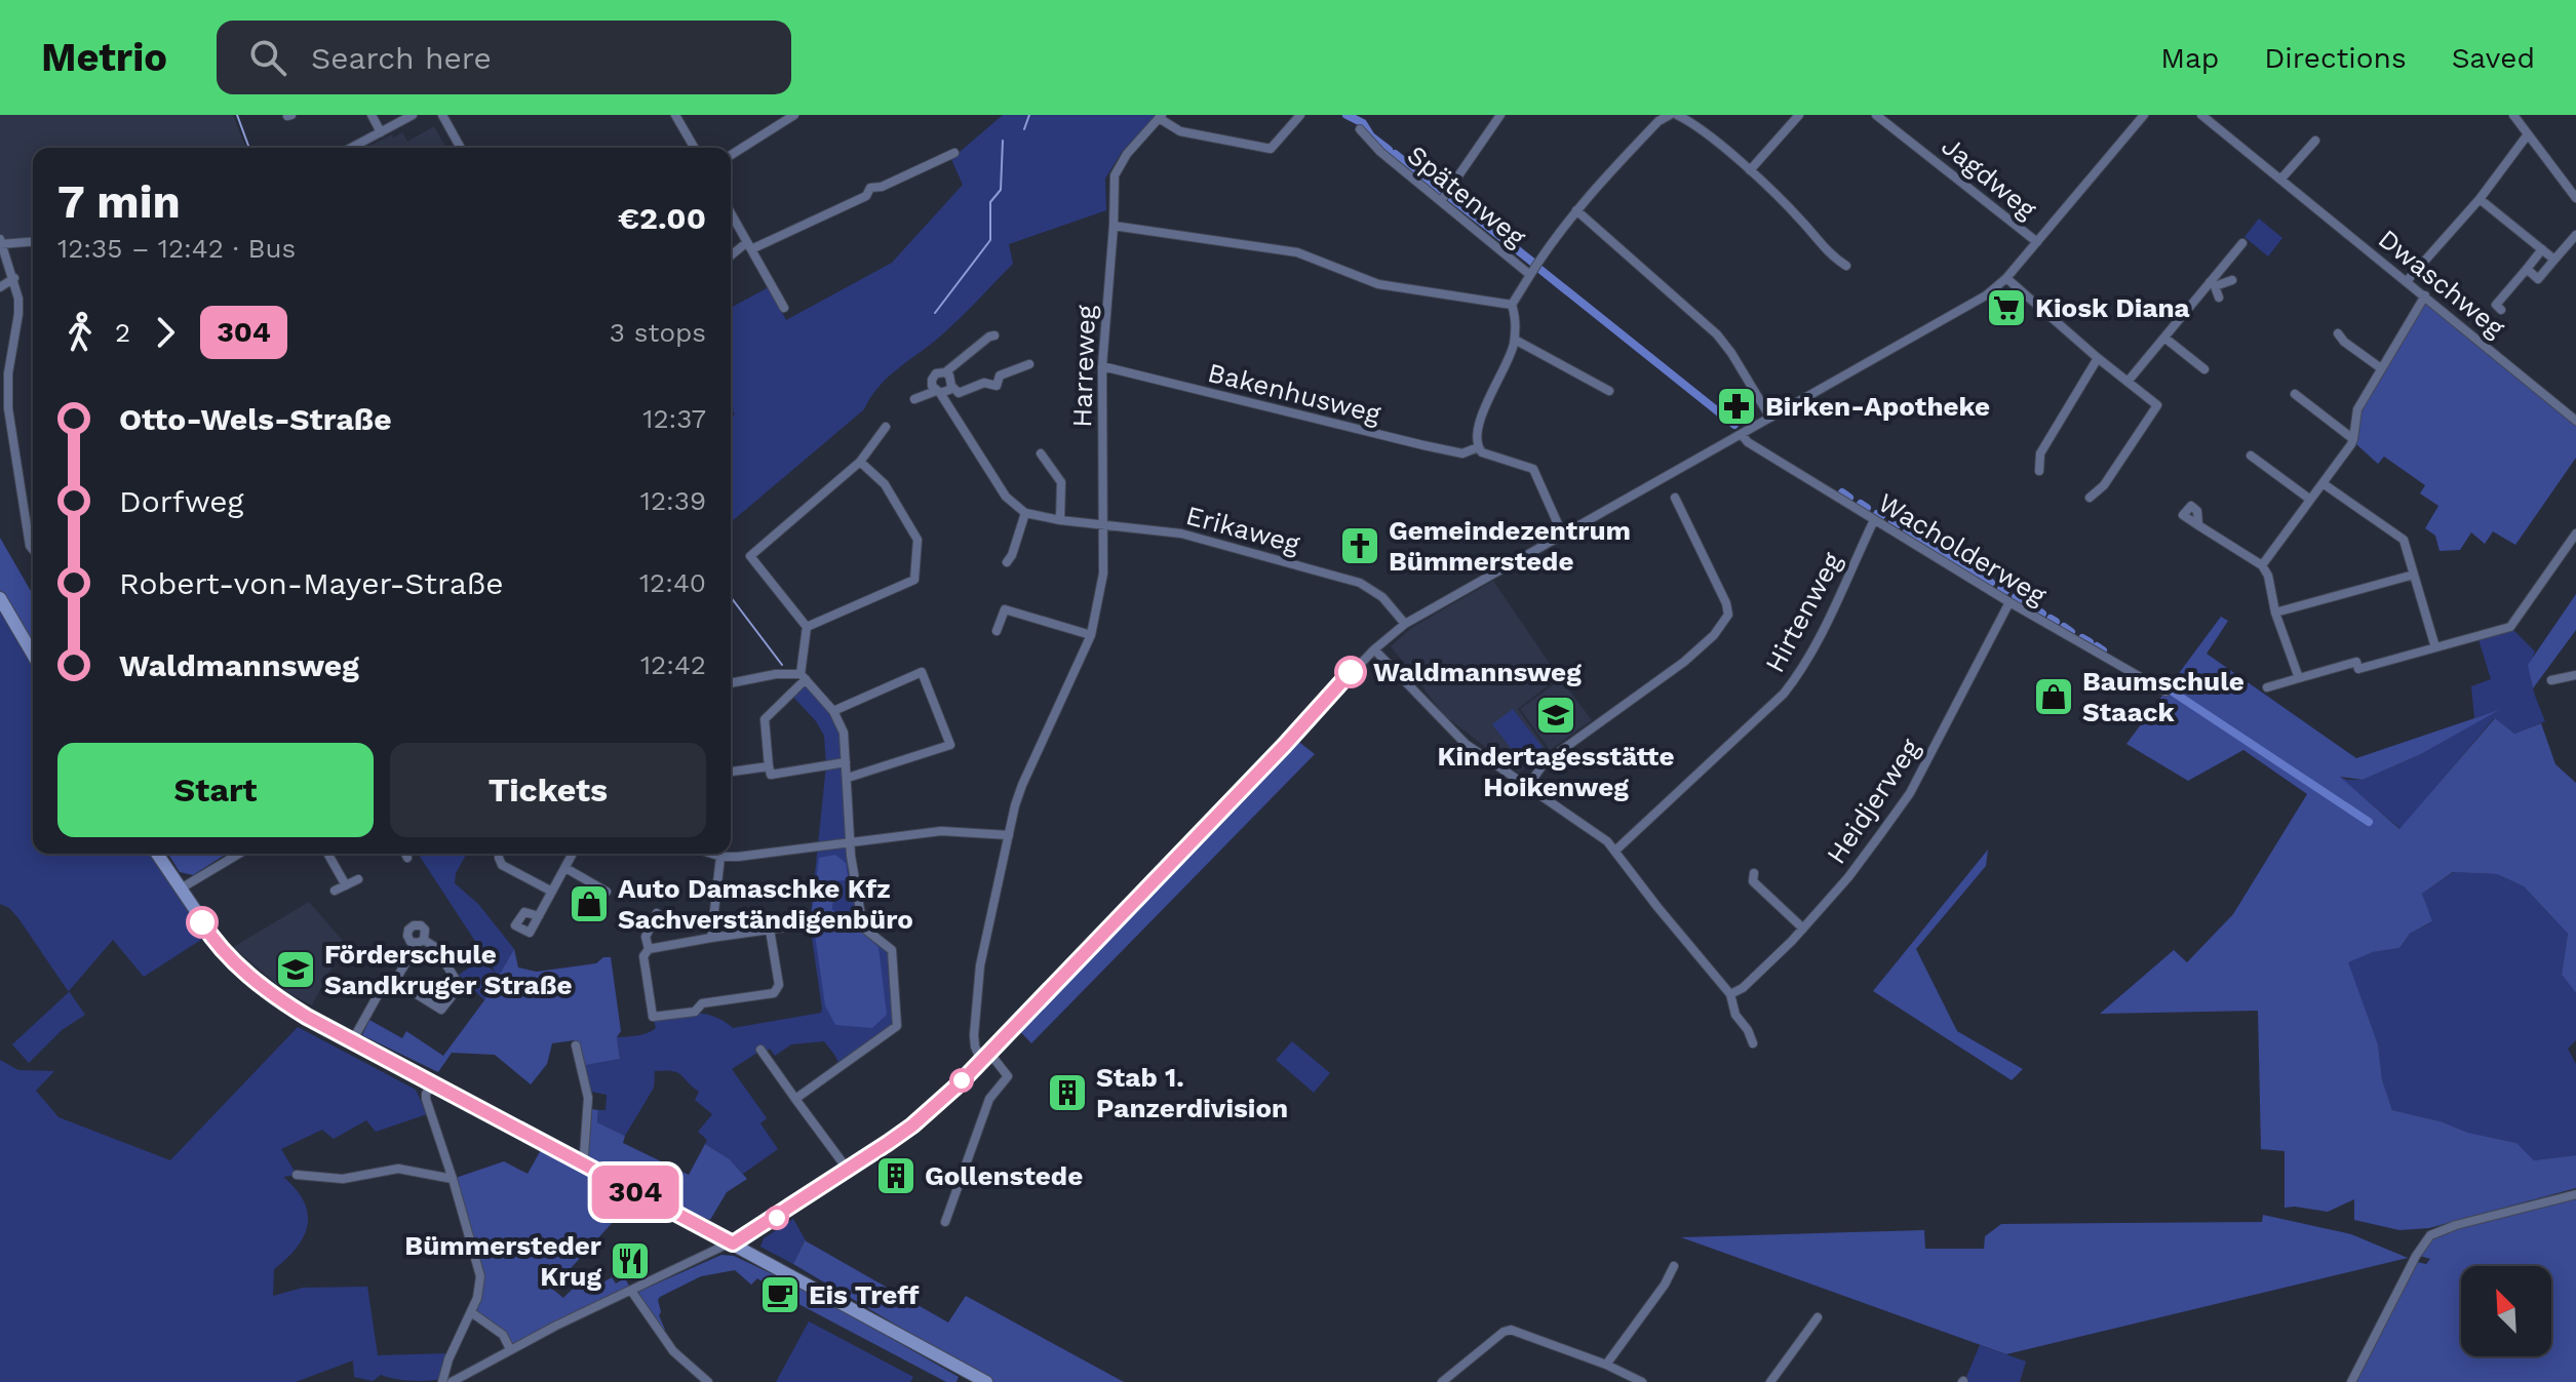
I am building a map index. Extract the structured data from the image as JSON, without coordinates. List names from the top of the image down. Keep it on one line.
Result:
{"streets":{"street":["Jagdweg","Spätenweg","Dwaschweg","Harreweg","Bakenhusweg","Erikaweg","Wacholderweg","Hirtenweg","Heidjerweg"]},"crossings":[["Harreweg","Bakenhusweg"],["Harreweg","Erikaweg"],["Wacholderweg","Hirtenweg"],["Wacholderweg","Heidjerweg"]],"places":{"supermarket":["Kiosk Diana"],"pharmacy":["Birken-Apotheke"],"church":["Gemeindezentrum Bümmerstede"],"other":["Waldmannsweg"],"shop":["Baumschule Staack","Auto Damaschke Kfz Sachverständigenbüro"],"school or university":["Kindertagesstätte Hoikenweg","Förderschule Sandkruger Straße"],"building":["Stab 1. Panzerdivision","Gollenstede"],"restaurant":["Bümmersteder Krug"],"cafe":["Eis Treff"]},"lines":["bus line 304"],"north":"top left","page":{"header":"Metrio","search":"Search here","nav":["Map","Directions","Saved"],"on_map":"304","heading":["7 min","12:35 – 12:42 · Bus","€2.00"],"legs":["2","304","3 stops"],"list":[{"name":"Otto-Wels-Straße","value":"12:37"},{"name":"Dorfweg","value":"12:39"},{"name":"Robert-von-Mayer-Straße","value":"12:40"},{"name":"Waldmannsweg","value":"12:42"}],"buttons":["Start","Tickets"]}}
